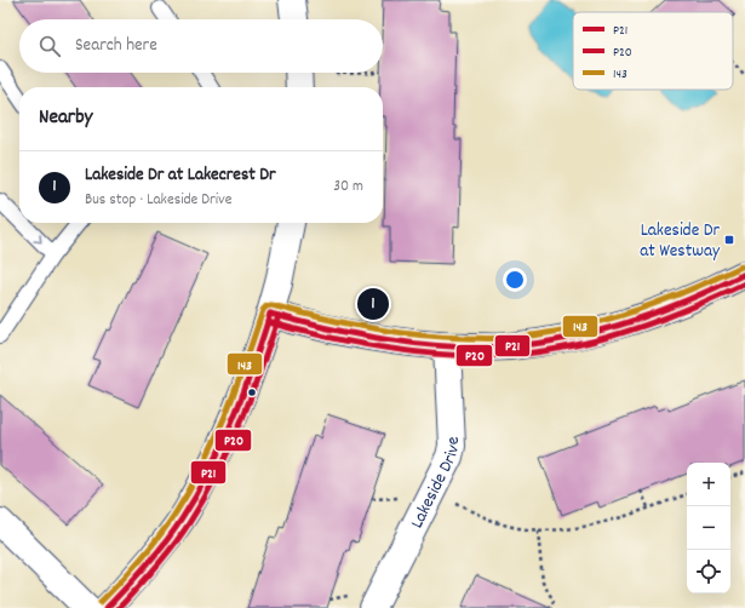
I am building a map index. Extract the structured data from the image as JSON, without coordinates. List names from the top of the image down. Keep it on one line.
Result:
{"streets":{"street":["Lakeside Drive"]},"places":{"transit":["Lakeside Dr at Westway"]},"lines":["transit line 143","transit line P21","transit line P20"],"legend":["P21","P20","143"],"page":{"search":"Search here","heading":"Nearby","list":[{"mark":"1","name":"Lakeside Dr at Lakecrest Dr","note":"Bus stop · Lakeside Drive","value":"30 m"}],"pins":"1","map_buttons":["+","−"]}}
